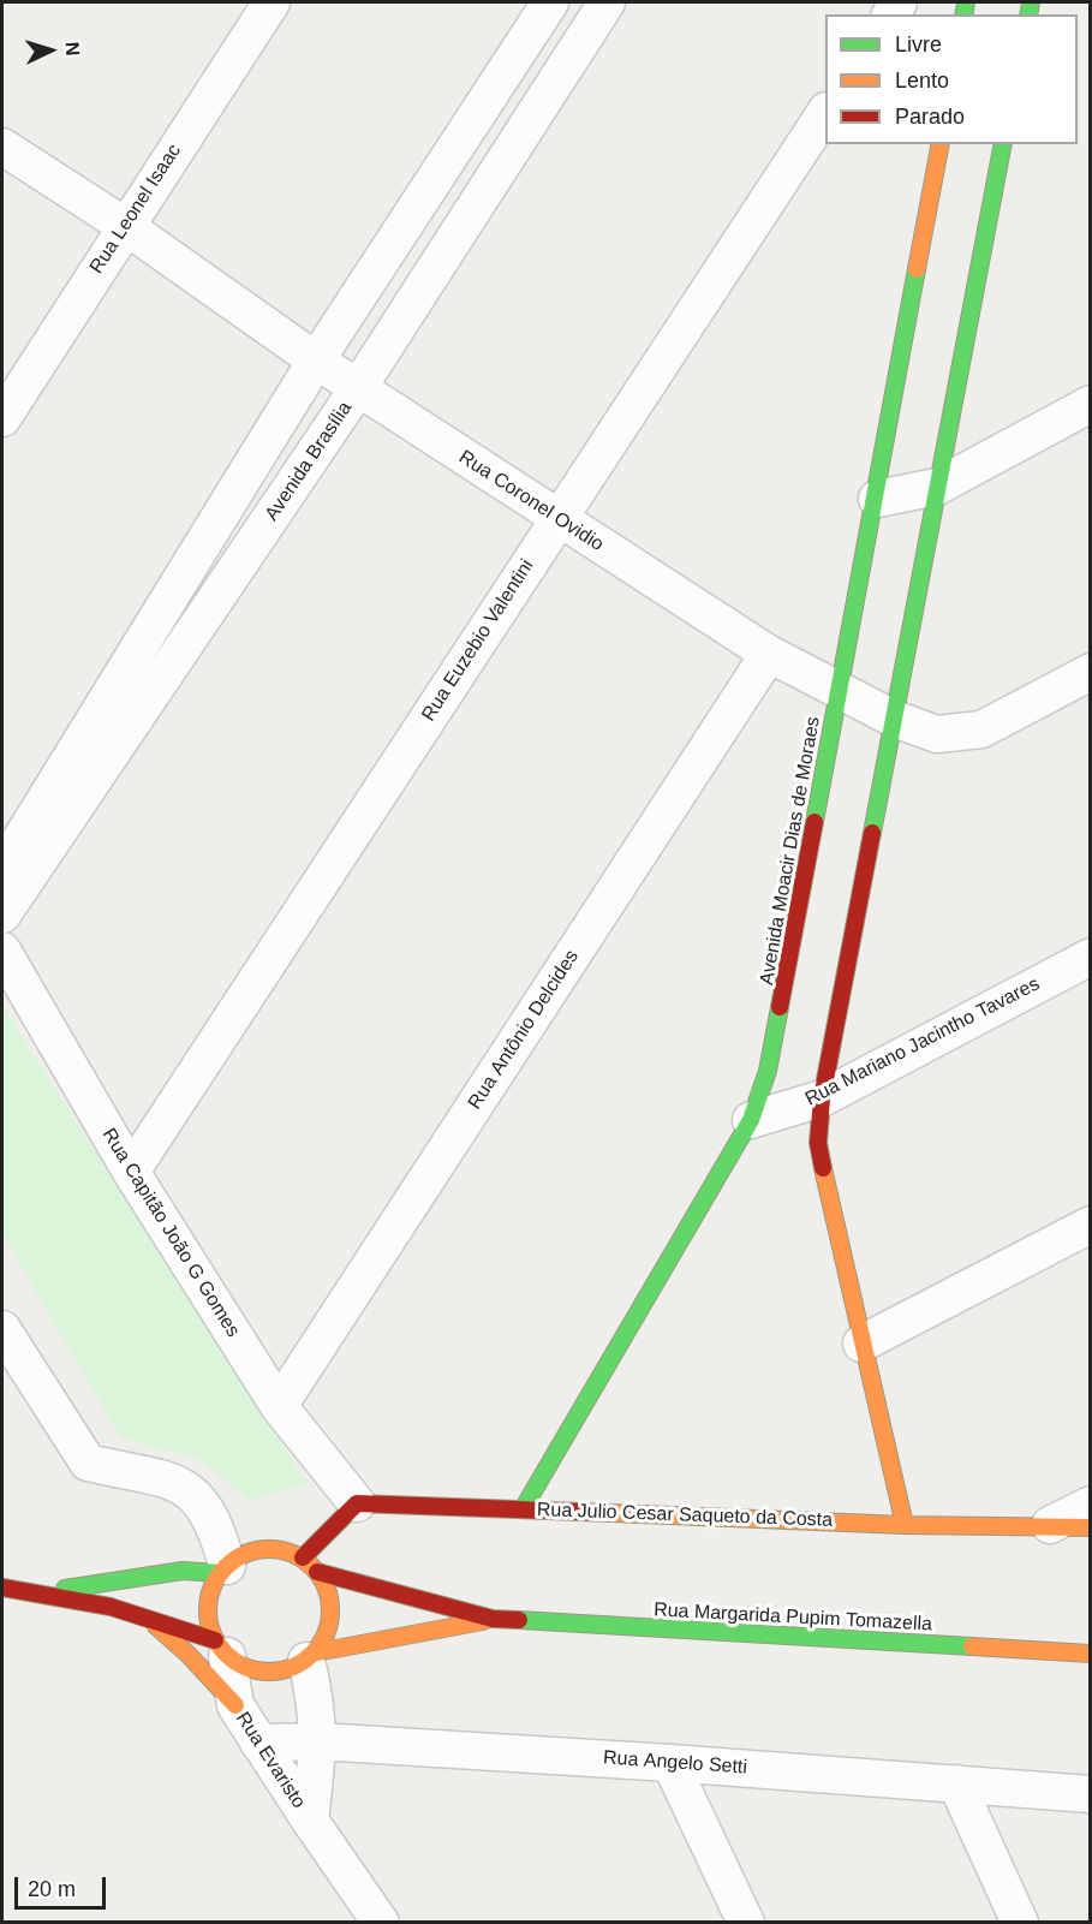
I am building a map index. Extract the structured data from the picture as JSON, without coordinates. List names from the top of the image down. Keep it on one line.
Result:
{"streets":{"main road":["Avenida Moacir Dias de Moraes","Rua Julio Cesar Saqueto da Costa","Rua Margarida Pupim Tomazella"],"street":["Rua Leonel Isaac","Avenida Brasília","Rua Coronel Ovidio","Rua Euzebio Valentini","Rua Antônio Delcides","Rua Mariano Jacintho Tavares","Rua Capitão João G Gomes","Rua Evaristo","Rua Angelo Setti"]},"crossings":[["Rua Leonel Isaac","Rua Coronel Ovidio"],["Avenida Brasília","Rua Coronel Ovidio"],["Rua Coronel Ovidio","Rua Euzebio Valentini"],["Rua Coronel Ovidio","Avenida Moacir Dias de Moraes"],["Rua Coronel Ovidio","Rua Antônio Delcides"],["Rua Euzebio Valentini","Rua Capitão João G Gomes"],["Avenida Moacir Dias de Moraes","Rua Mariano Jacintho Tavares"],["Avenida Moacir Dias de Moraes","Rua Julio Cesar Saqueto da Costa"],["Rua Antônio Delcides","Rua Capitão João G Gomes"],["Rua Capitão João G Gomes","Rua Julio Cesar Saqueto da Costa"],["Rua Margarida Pupim Tomazella","Rua Evaristo"],["Rua Evaristo","Rua Angelo Setti"]],"legend":["Livre","Lento","Parado"],"scale_bar":"20 m","north":"right"}
